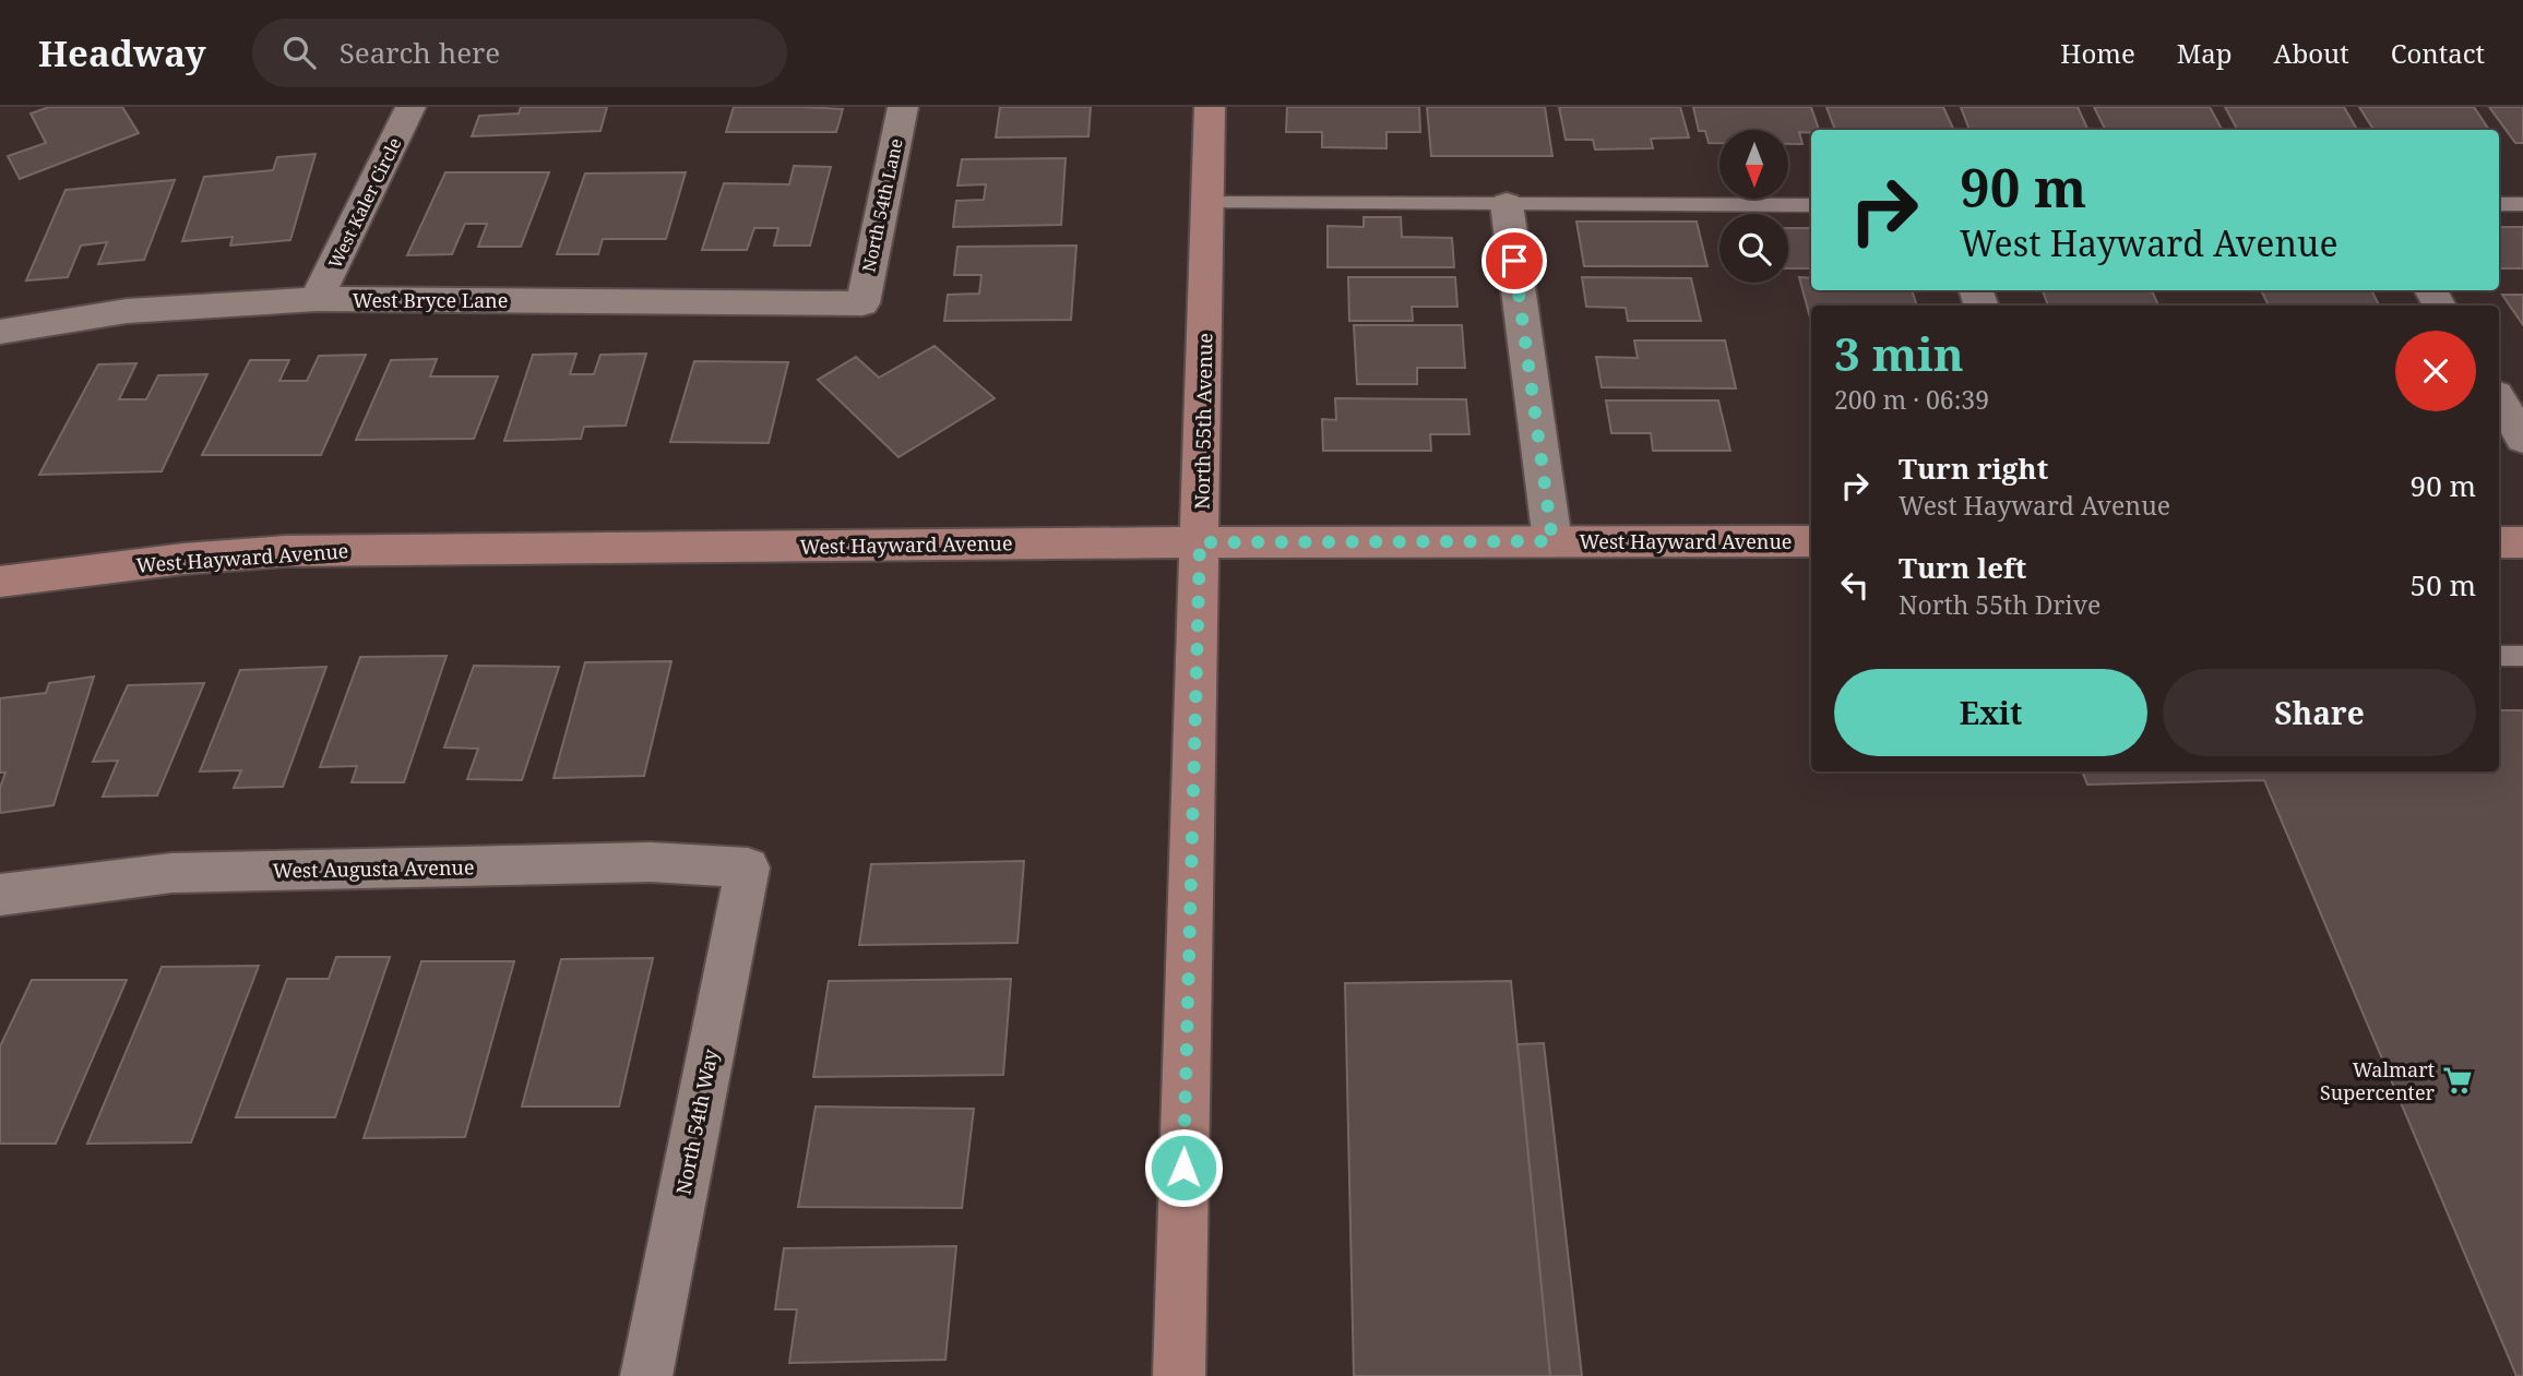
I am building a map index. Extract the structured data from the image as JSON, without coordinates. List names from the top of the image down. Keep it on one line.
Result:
{"streets":{"street":["West Kaler Circle","North 54th Lane","West Bryce Lane","North 55th Avenue","West Hayward Avenue","West Augusta Avenue","North 54th Way"]},"crossings":[["West Kaler Circle","West Bryce Lane"],["North 54th Lane","West Bryce Lane"],["North 55th Avenue","West Hayward Avenue"],["West Augusta Avenue","North 54th Way"]],"places":{"supermarket":["Walmart Supercenter"]},"north":"bottom","page":{"header":"Headway","search":"Search here","nav":["Home","Map","About","Contact"],"turn":["90 m","West Hayward Avenue"],"heading":["3 min","200 m · 06:39"],"list":[{"name":"Turn right","note":"West Hayward Avenue","value":"90 m"},{"name":"Turn left","note":"North 55th Drive","value":"50 m"}],"buttons":["Exit","Share"]}}
